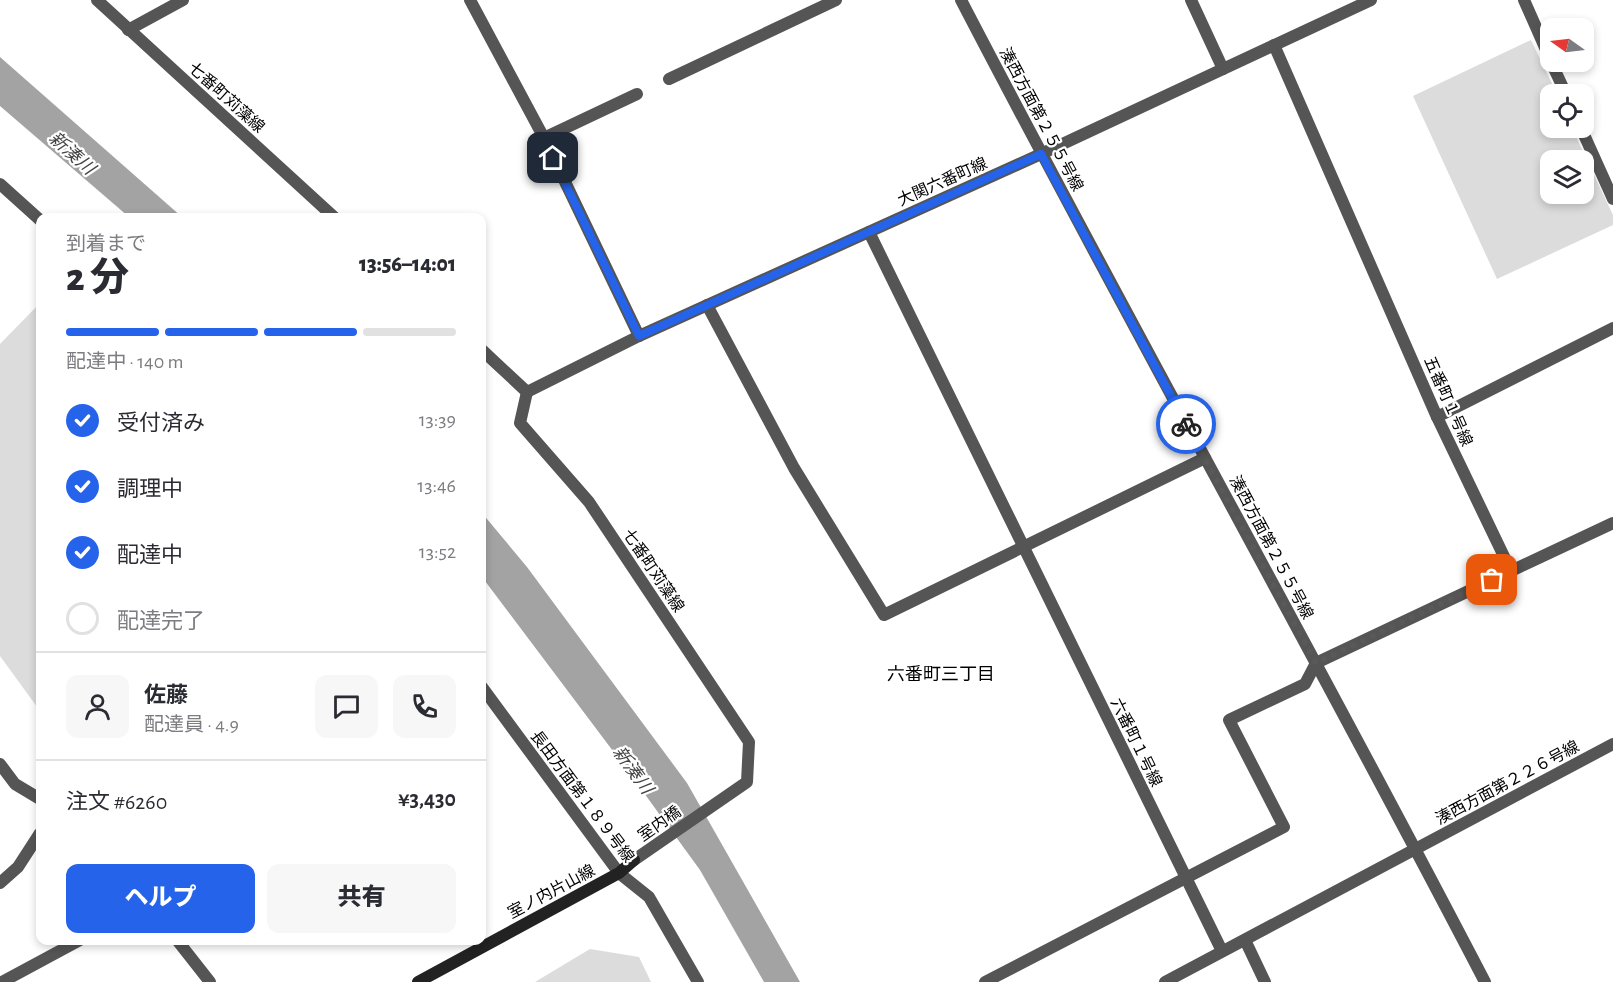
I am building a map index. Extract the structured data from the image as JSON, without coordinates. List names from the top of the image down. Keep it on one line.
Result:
{"streets":{"street":["七番町苅藻線","湊西方面第２５５号線","大関六番町線","五番町１号線","六番町１号線","湊西方面第２２６号線","長田方面第１８９号線","室内橋","室ノ内片山線"]},"crossings":[["七番町苅藻線","大関六番町線"],["七番町苅藻線","室内橋"],["湊西方面第２５５号線","大関六番町線"],["湊西方面第２５５号線","湊西方面第２２６号線"],["大関六番町線","五番町１号線"],["大関六番町線","六番町１号線"],["六番町１号線","湊西方面第２２６号線"],["長田方面第１８９号線","室ノ内片山線"],["室内橋","室ノ内片山線"]],"districts":["六番町三丁目"],"water":["新湊川"],"north":"left","page":{"heading":["2 分","到着まで","13:56–14:01"],"panel":["佐藤","配達員 · 4.9","注文 #6260","¥3,430"],"bar":"配達中 · 140 m","list":[["受付済み","13:39"],["調理中","13:46"],["配達中","13:52"],"配達完了"],"buttons":["ヘルプ","共有"]}}
